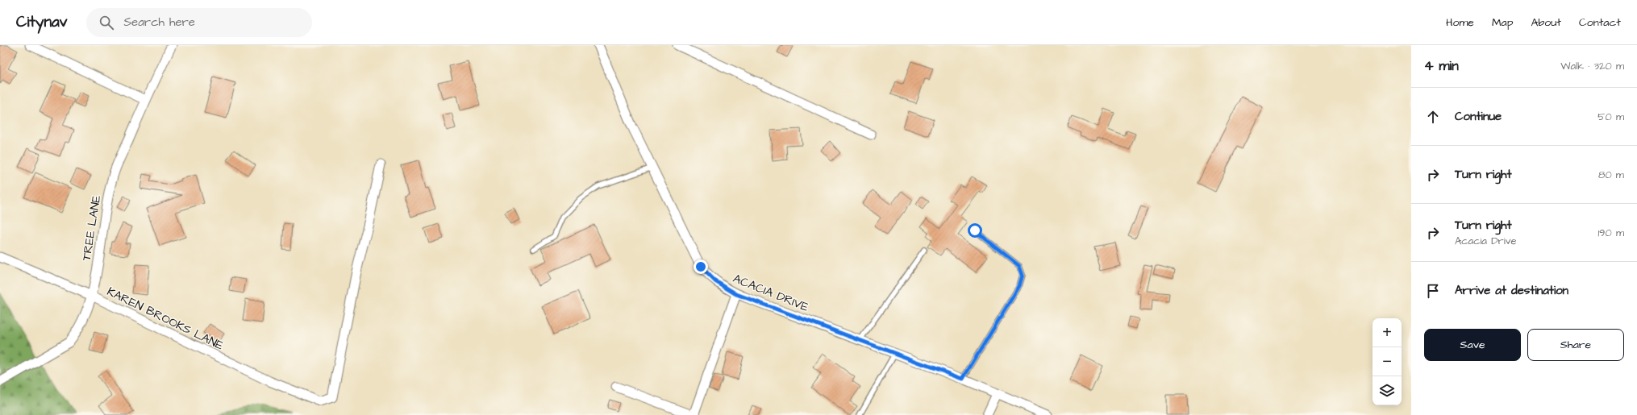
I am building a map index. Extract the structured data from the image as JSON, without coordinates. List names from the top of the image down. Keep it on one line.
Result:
{"streets":{"street":["TREE LANE","ACACIA DRIVE","KAREN BROOKS LANE"]},"crossings":[["TREE LANE","KAREN BROOKS LANE"]],"page":{"header":"Citynav","search":"Search here","nav":["Home","Map","About","Contact"],"heading":["4 min","Walk · 320 m"],"list":[["Continue","50 m"],["Turn right","80 m"],["Turn right","Acacia Drive","190 m"],"Arrive at destination"],"map_buttons":["+","−"],"buttons":["Save","Share"]}}
